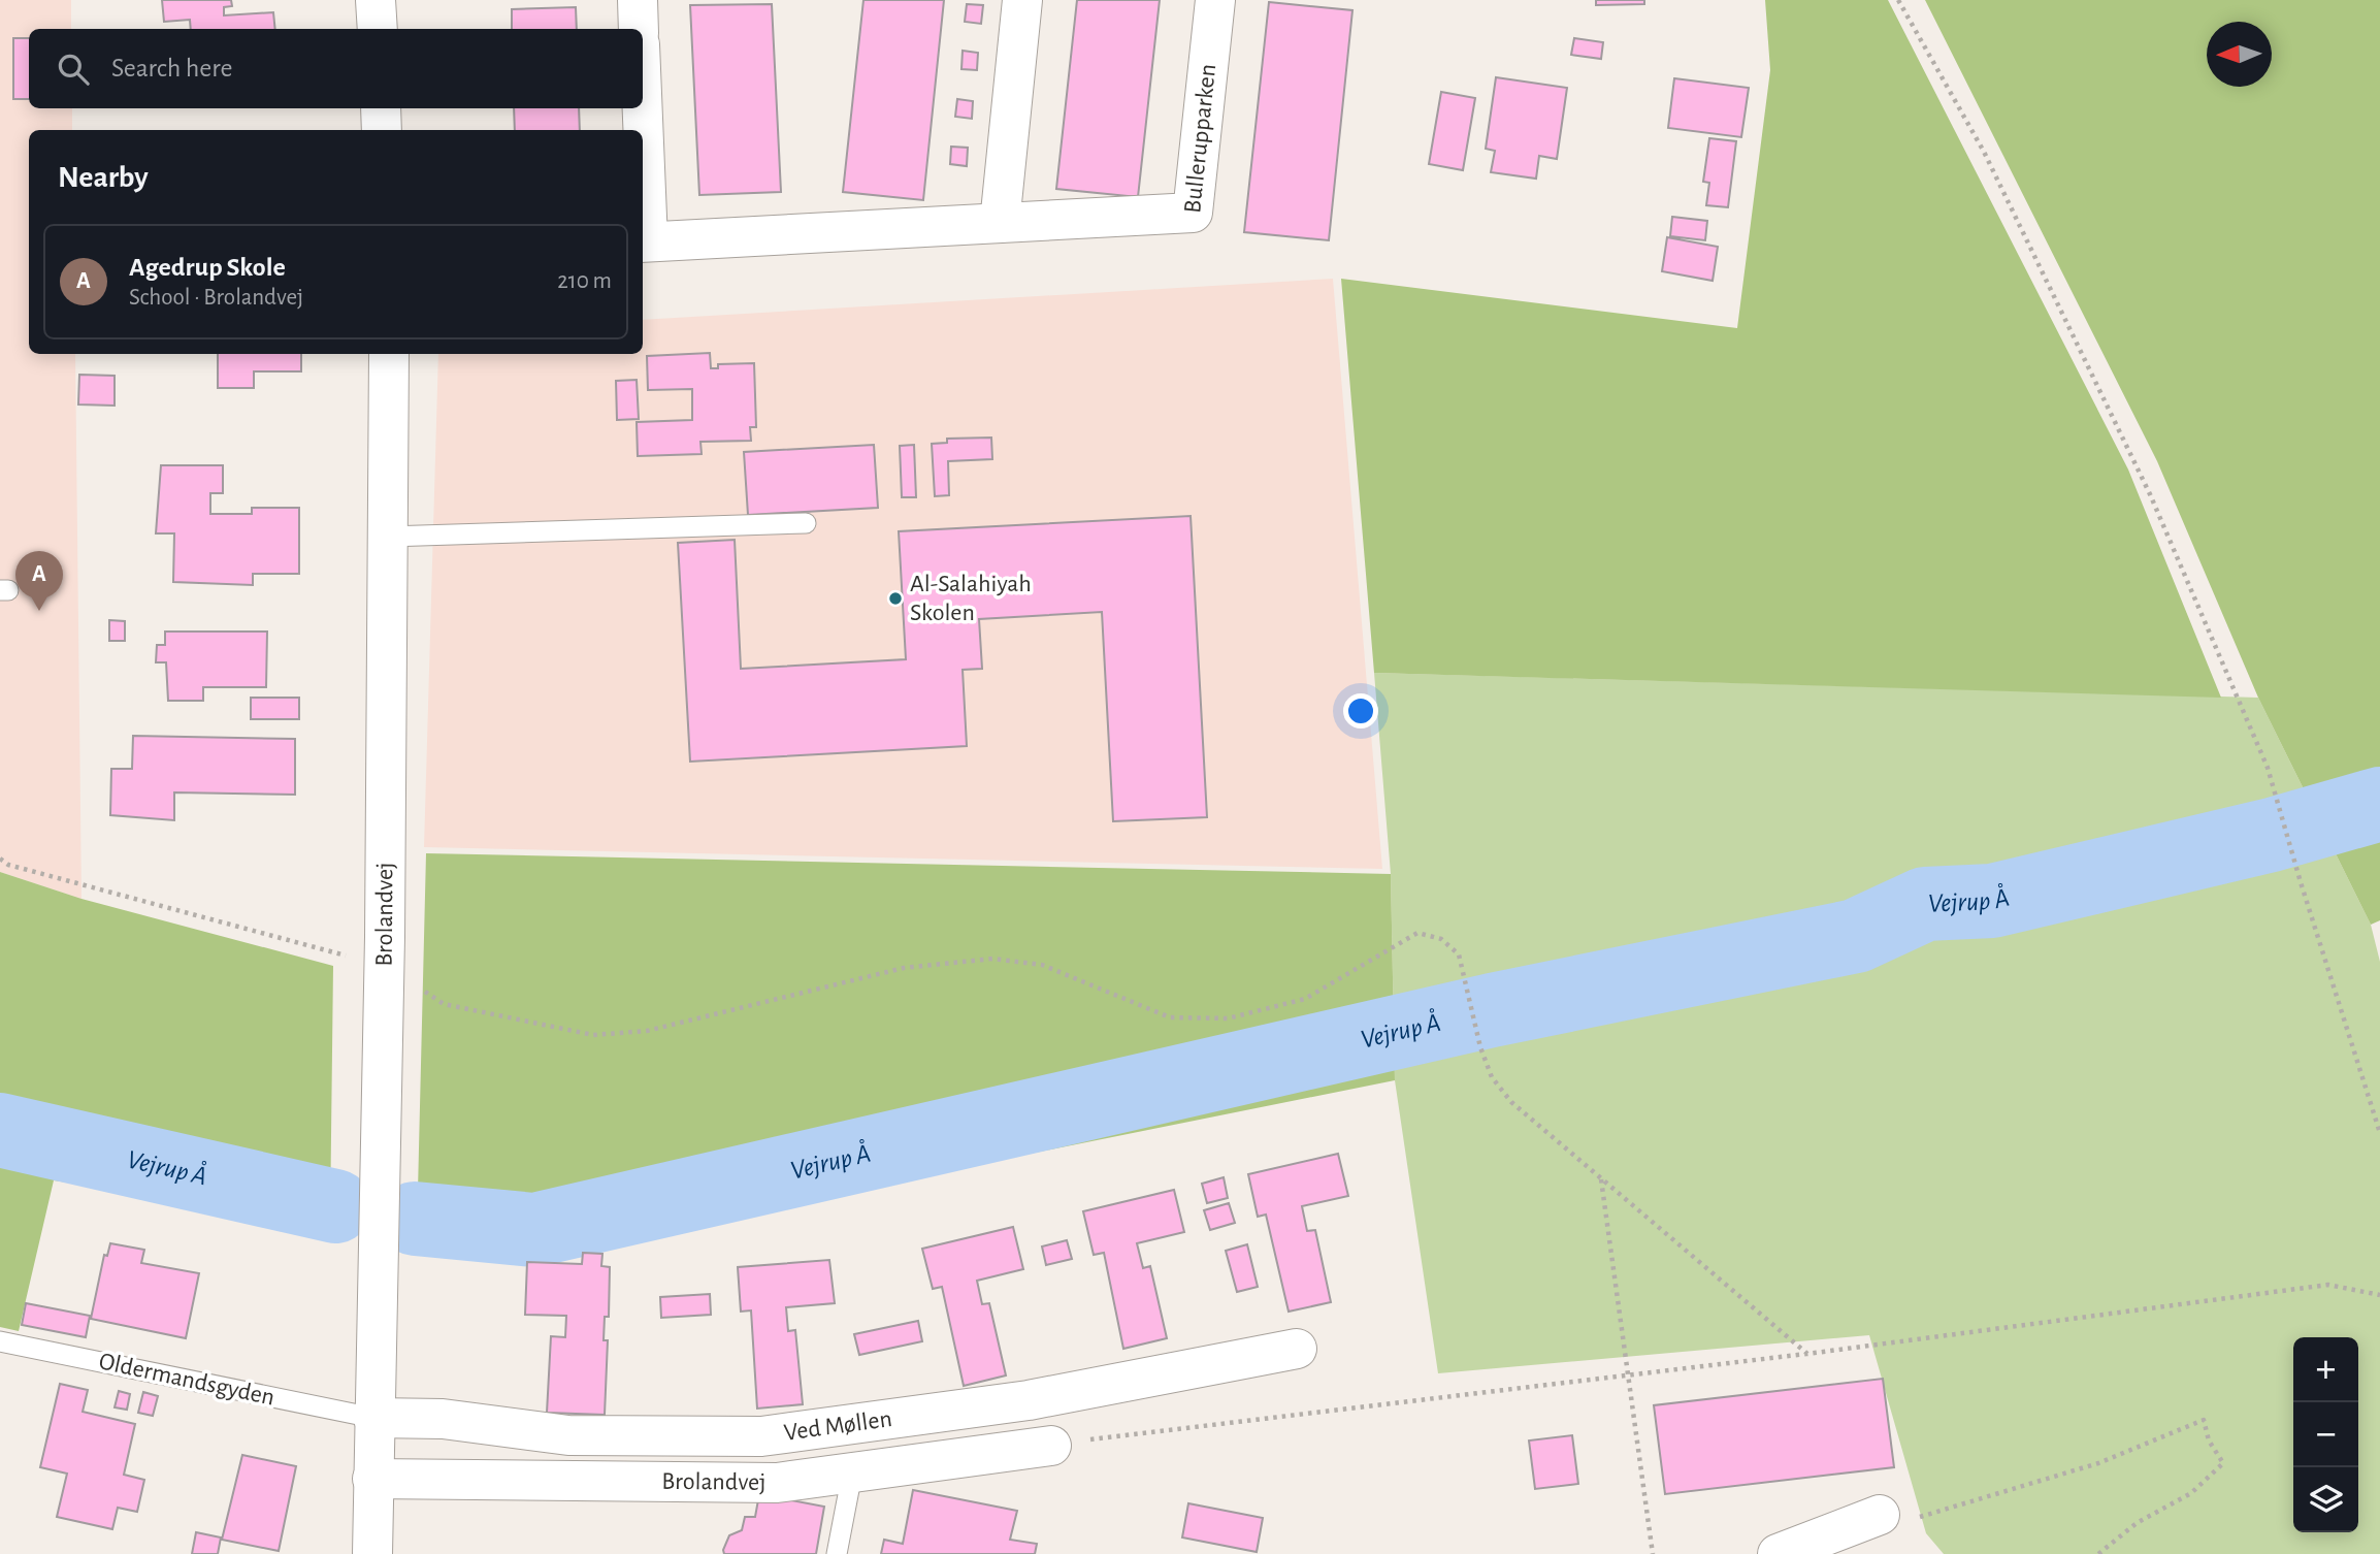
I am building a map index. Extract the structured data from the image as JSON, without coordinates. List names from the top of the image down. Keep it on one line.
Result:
{"streets":{"street":["Bullerupparken","Brolandvej","Ved Møllen"],"lane":["Oldermandsgyden"]},"crossings":[["Brolandvej","Oldermandsgyden"],["Brolandvej","Ved Møllen"],["Oldermandsgyden","Ved Møllen"]],"water":["Vejrup Å"],"places":["Al-Salahiyah Skolen"],"north":"left","page":{"search":"Search here","heading":"Nearby","list":[{"mark":"A","name":"Agedrup Skole","note":"School · Brolandvej","value":"210 m"}],"pins":"A","map_buttons":["+","−"]}}
